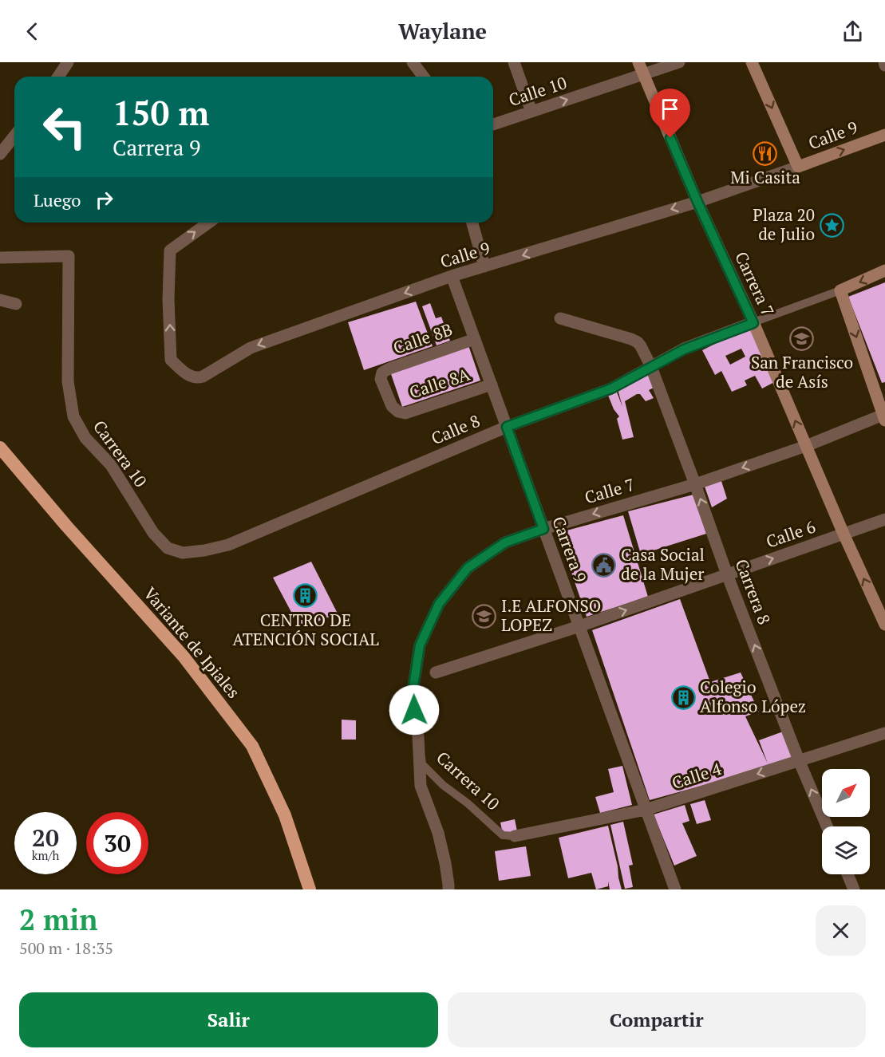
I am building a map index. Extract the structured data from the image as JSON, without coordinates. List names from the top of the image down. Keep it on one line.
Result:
{"streets":{"highway":["Variante de Ipiales"],"main road":["Calle 9","Carrera 7"],"street":["Calle 10","Calle 8B","Calle 8A","Calle 8","Carrera 10","Calle 7","Calle 6","Carrera 9","Carrera 8","Calle 4"]},"crossings":[["Calle 10","Carrera 7"],["Calle 9","Carrera 7"],["Calle 9","Carrera 9"],["Carrera 7","Calle 8"],["Carrera 7","Calle 7"],["Carrera 7","Calle 6"],["Calle 8B","Calle 8A"],["Calle 8B","Carrera 9"],["Calle 8A","Carrera 9"],["Calle 8","Carrera 10"],["Calle 8","Carrera 9"],["Calle 8","Carrera 8"],["Carrera 10","Calle 7"],["Carrera 10","Calle 4"],["Calle 7","Carrera 9"],["Calle 7","Carrera 8"],["Calle 6","Carrera 9"],["Calle 6","Carrera 8"],["Carrera 9","Calle 4"],["Carrera 8","Calle 4"]],"one_way":["Calle 10","Calle 7","Calle 6","Carrera 8","Calle 4"],"places":{"restaurant":["Mi Casita"],"place":["Plaza 20 de Julio"],"school or university":["San Francisco de Asís","I.E ALFONSO LOPEZ"],"public building":["Casa Social de la Mujer"],"building":["CENTRO DE ATENCIÓN SOCIAL","Colegio Alfonso López"]},"north":"top right","page":{"header":"Waylane","turn":["150 m","Carrera 9"],"then":"Luego","speed":"20 km/h","limit":"30","heading":["2 min","500 m · 18:35"],"buttons":["Salir","Compartir"]}}
